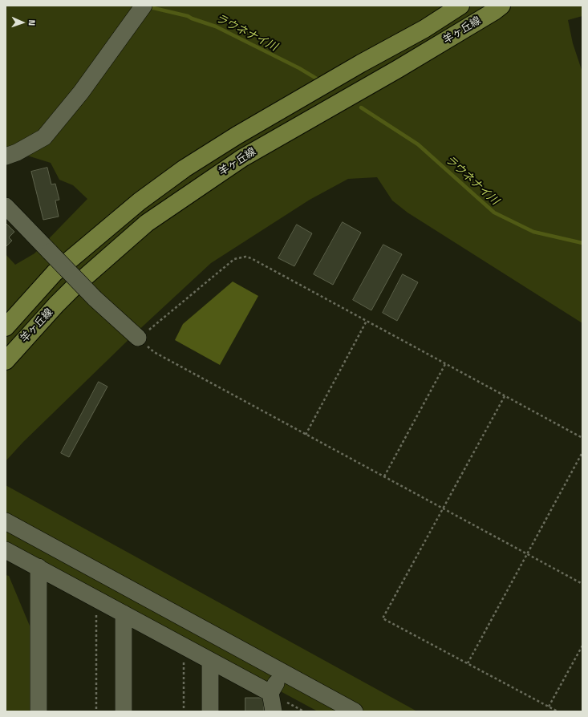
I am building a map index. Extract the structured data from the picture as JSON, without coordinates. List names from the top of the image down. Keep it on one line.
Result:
{"streets":{"main road":["羊ヶ丘線"]},"water":["ラウネナイ川"],"north":"right"}
